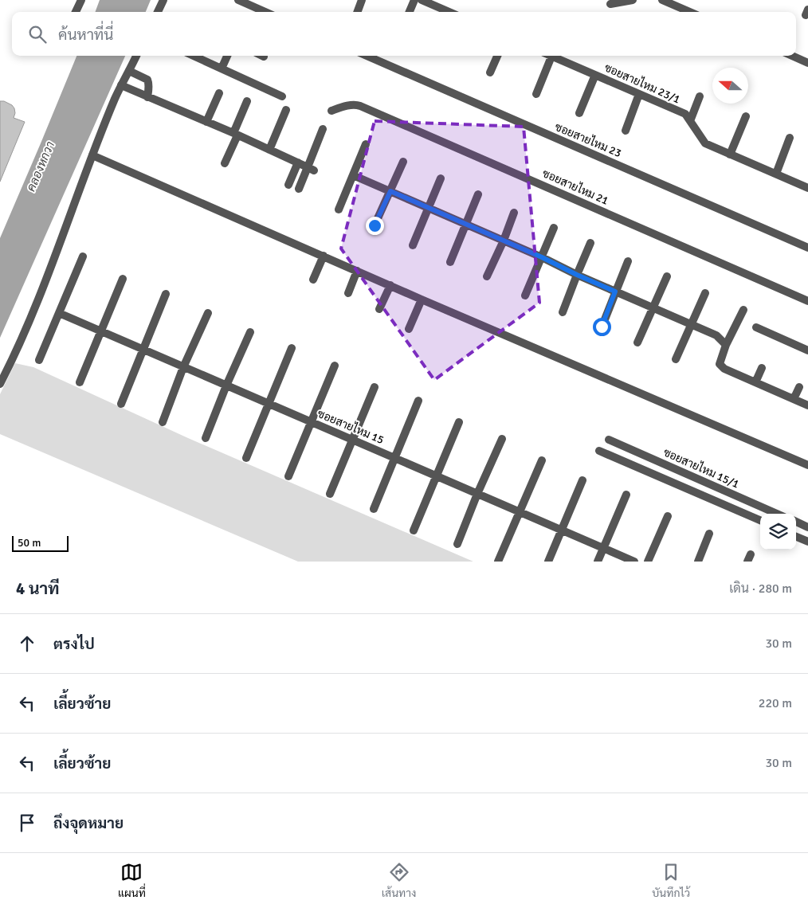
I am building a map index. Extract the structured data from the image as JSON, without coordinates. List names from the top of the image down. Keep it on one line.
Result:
{"streets":{"street":["ซอยสายไหม 23/1","ซอยสายไหม 23","ซอยสายไหม 21","ซอยสายไหม 15","ซอยสายไหม 15/1"]},"water":["คลองหกวา"],"scale_bar":"50 m","north":"left","page":{"search":"ค้นหาที่นี่","scale":"50 m","heading":["4 นาที","เดิน · 280 m"],"list":[["ตรงไป","30 m"],["เลี้ยวซ้าย","220 m"],["เลี้ยวซ้าย","30 m"],"ถึงจุดหมาย"],"nav":["แผนที่","เส้นทาง","บันทึกไว้"]}}
